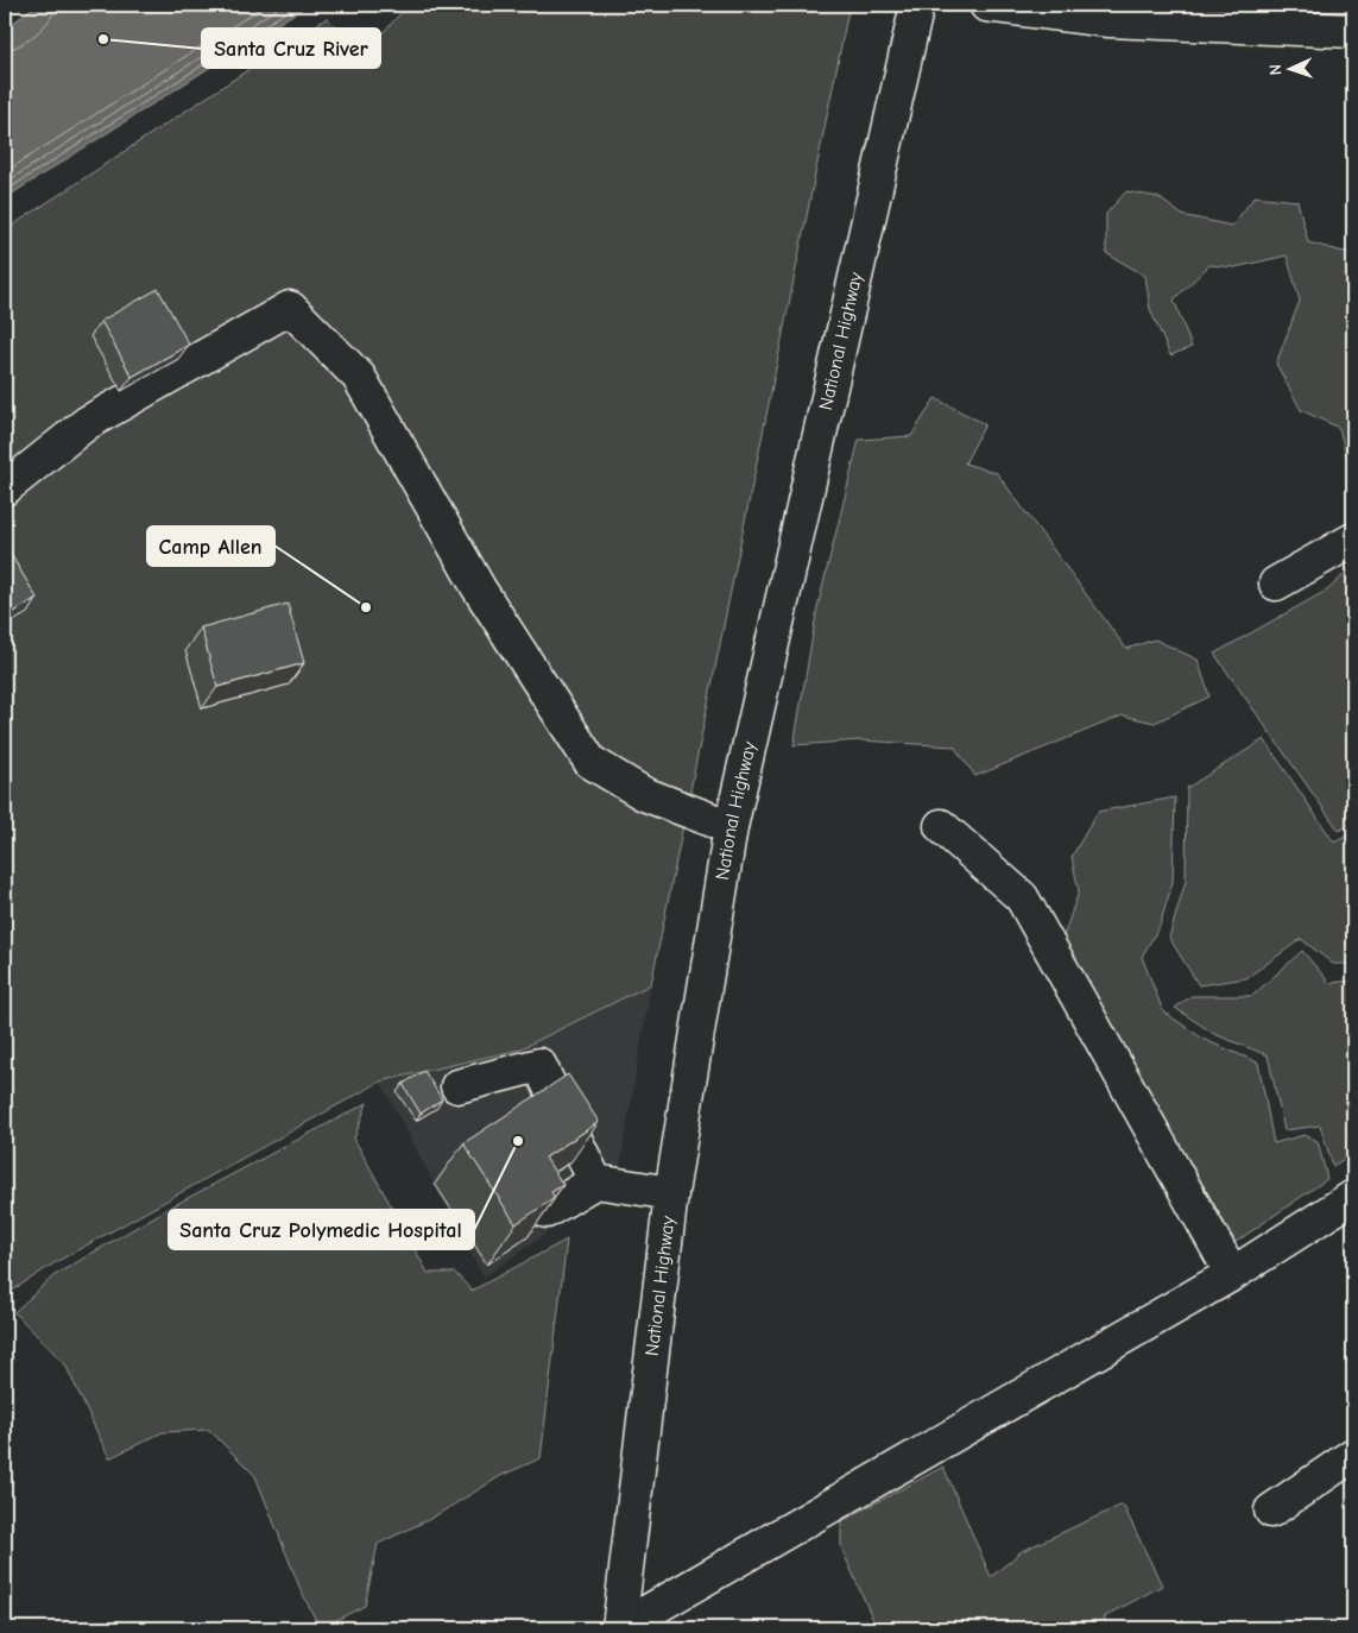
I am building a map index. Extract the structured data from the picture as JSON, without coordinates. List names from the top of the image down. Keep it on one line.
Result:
{"streets":{"street":["National Highway"]},"places":["Santa Cruz River","Camp Allen","Santa Cruz Polymedic Hospital"],"north":"left"}
